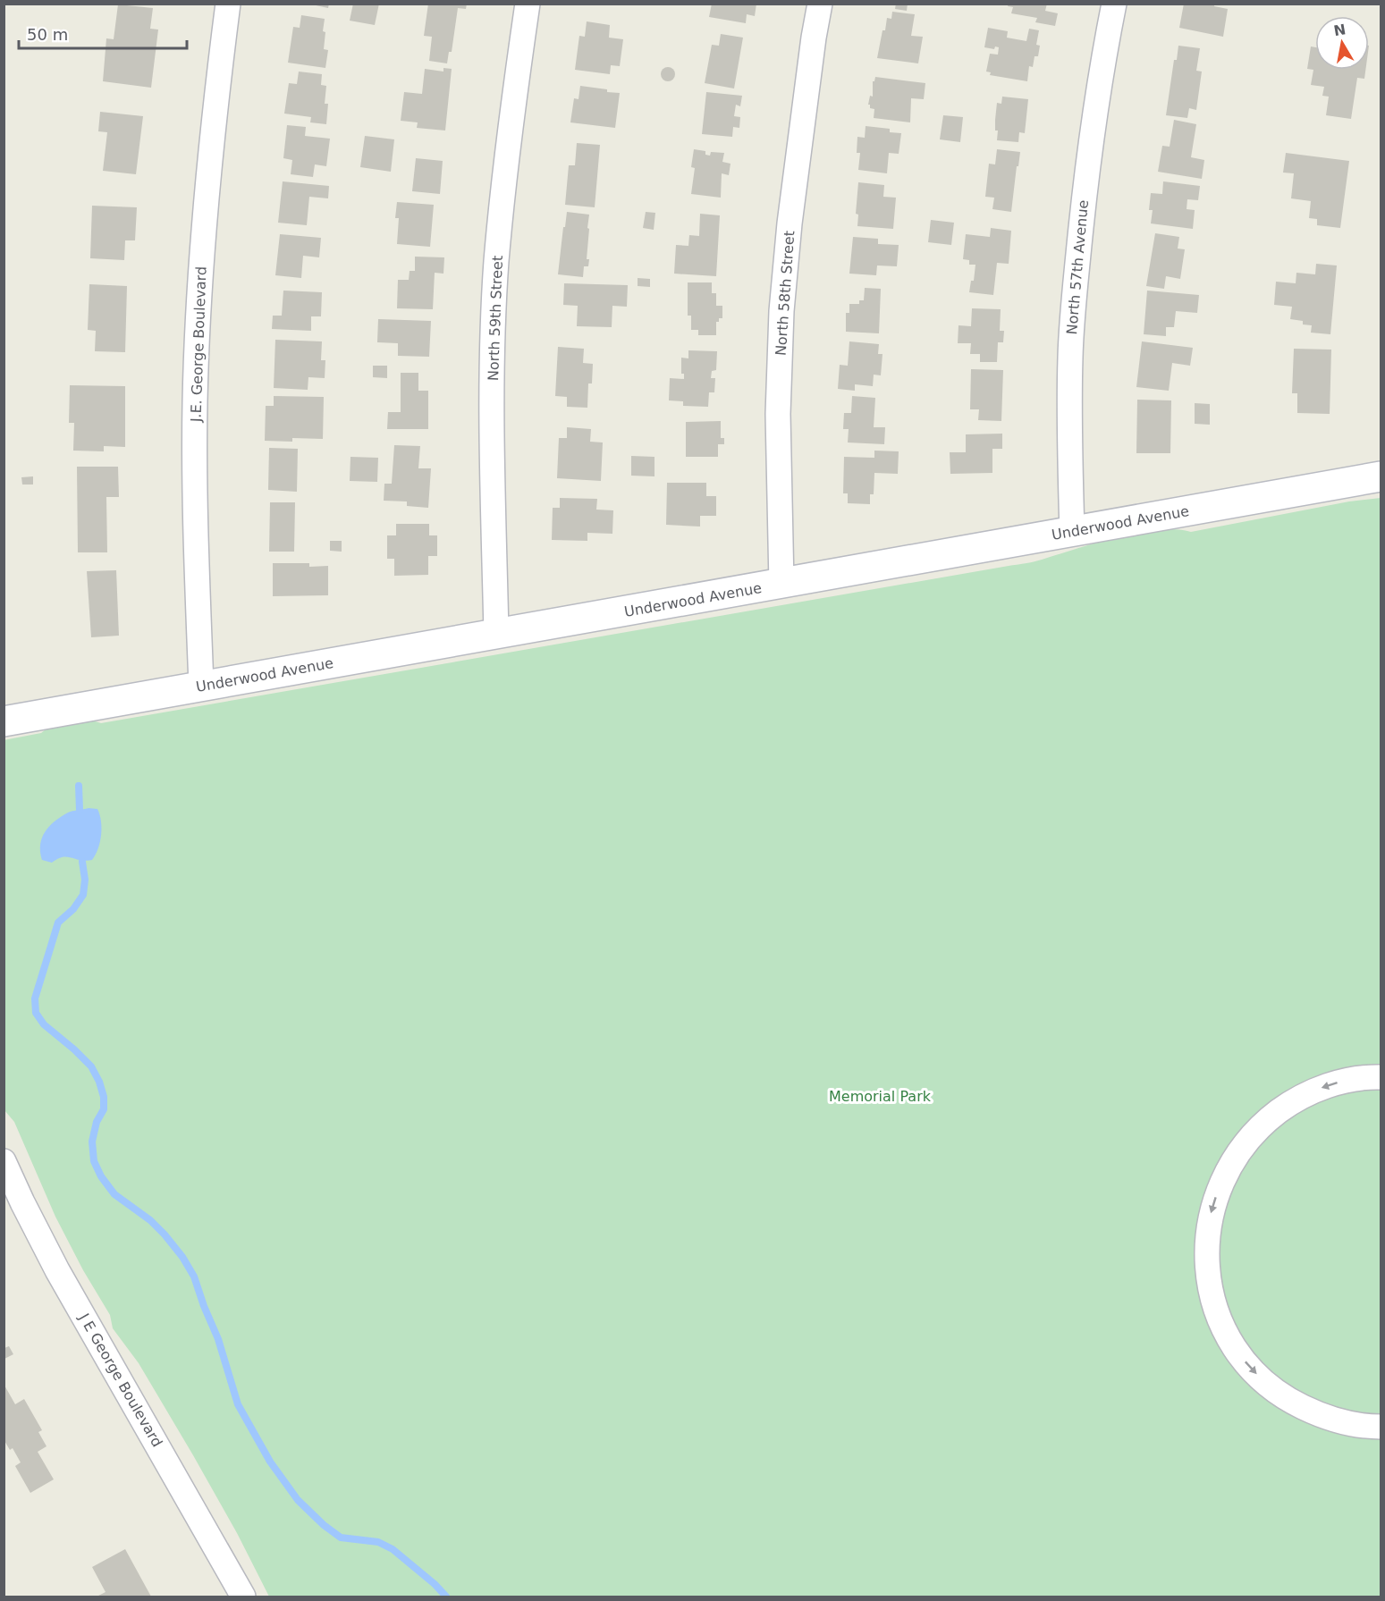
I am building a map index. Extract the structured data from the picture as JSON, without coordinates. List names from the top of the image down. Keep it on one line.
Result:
{"streets":{"main road":["Underwood Avenue"],"street":["North 57th Avenue","North 58th Street","North 59th Street","J.E. George Boulevard","J E George Boulevard"]},"crossings":[["North 57th Avenue","Underwood Avenue"],["North 58th Street","Underwood Avenue"],["North 59th Street","Underwood Avenue"],["J.E. George Boulevard","Underwood Avenue"]],"parks":["Memorial Park"],"scale_bar":"50 m","north":"top"}
